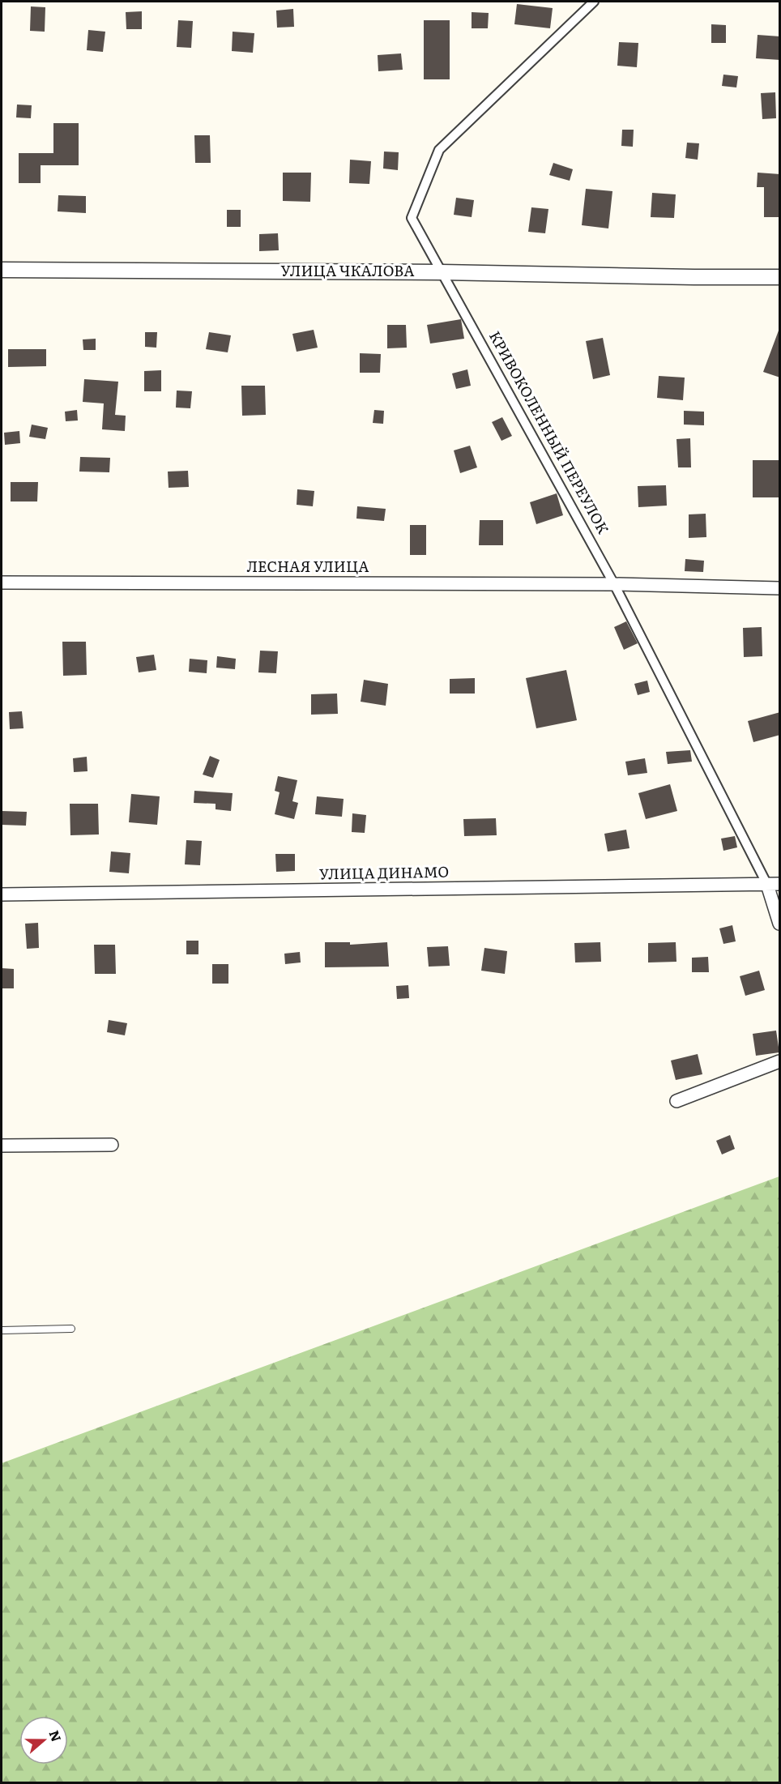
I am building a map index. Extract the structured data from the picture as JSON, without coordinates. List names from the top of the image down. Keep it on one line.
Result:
{"streets":{"street":["УЛИЦА ЧКАЛОВА","КРИВОКОЛЕННЫЙ ПЕРЕУЛОК","ЛЕСНАЯ УЛИЦА","УЛИЦА ДИНАМО"]},"crossings":[["УЛИЦА ЧКАЛОВА","КРИВОКОЛЕННЫЙ ПЕРЕУЛОК"],["КРИВОКОЛЕННЫЙ ПЕРЕУЛОК","ЛЕСНАЯ УЛИЦА"],["КРИВОКОЛЕННЫЙ ПЕРЕУЛОК","УЛИЦА ДИНАМО"]],"north":"right"}
